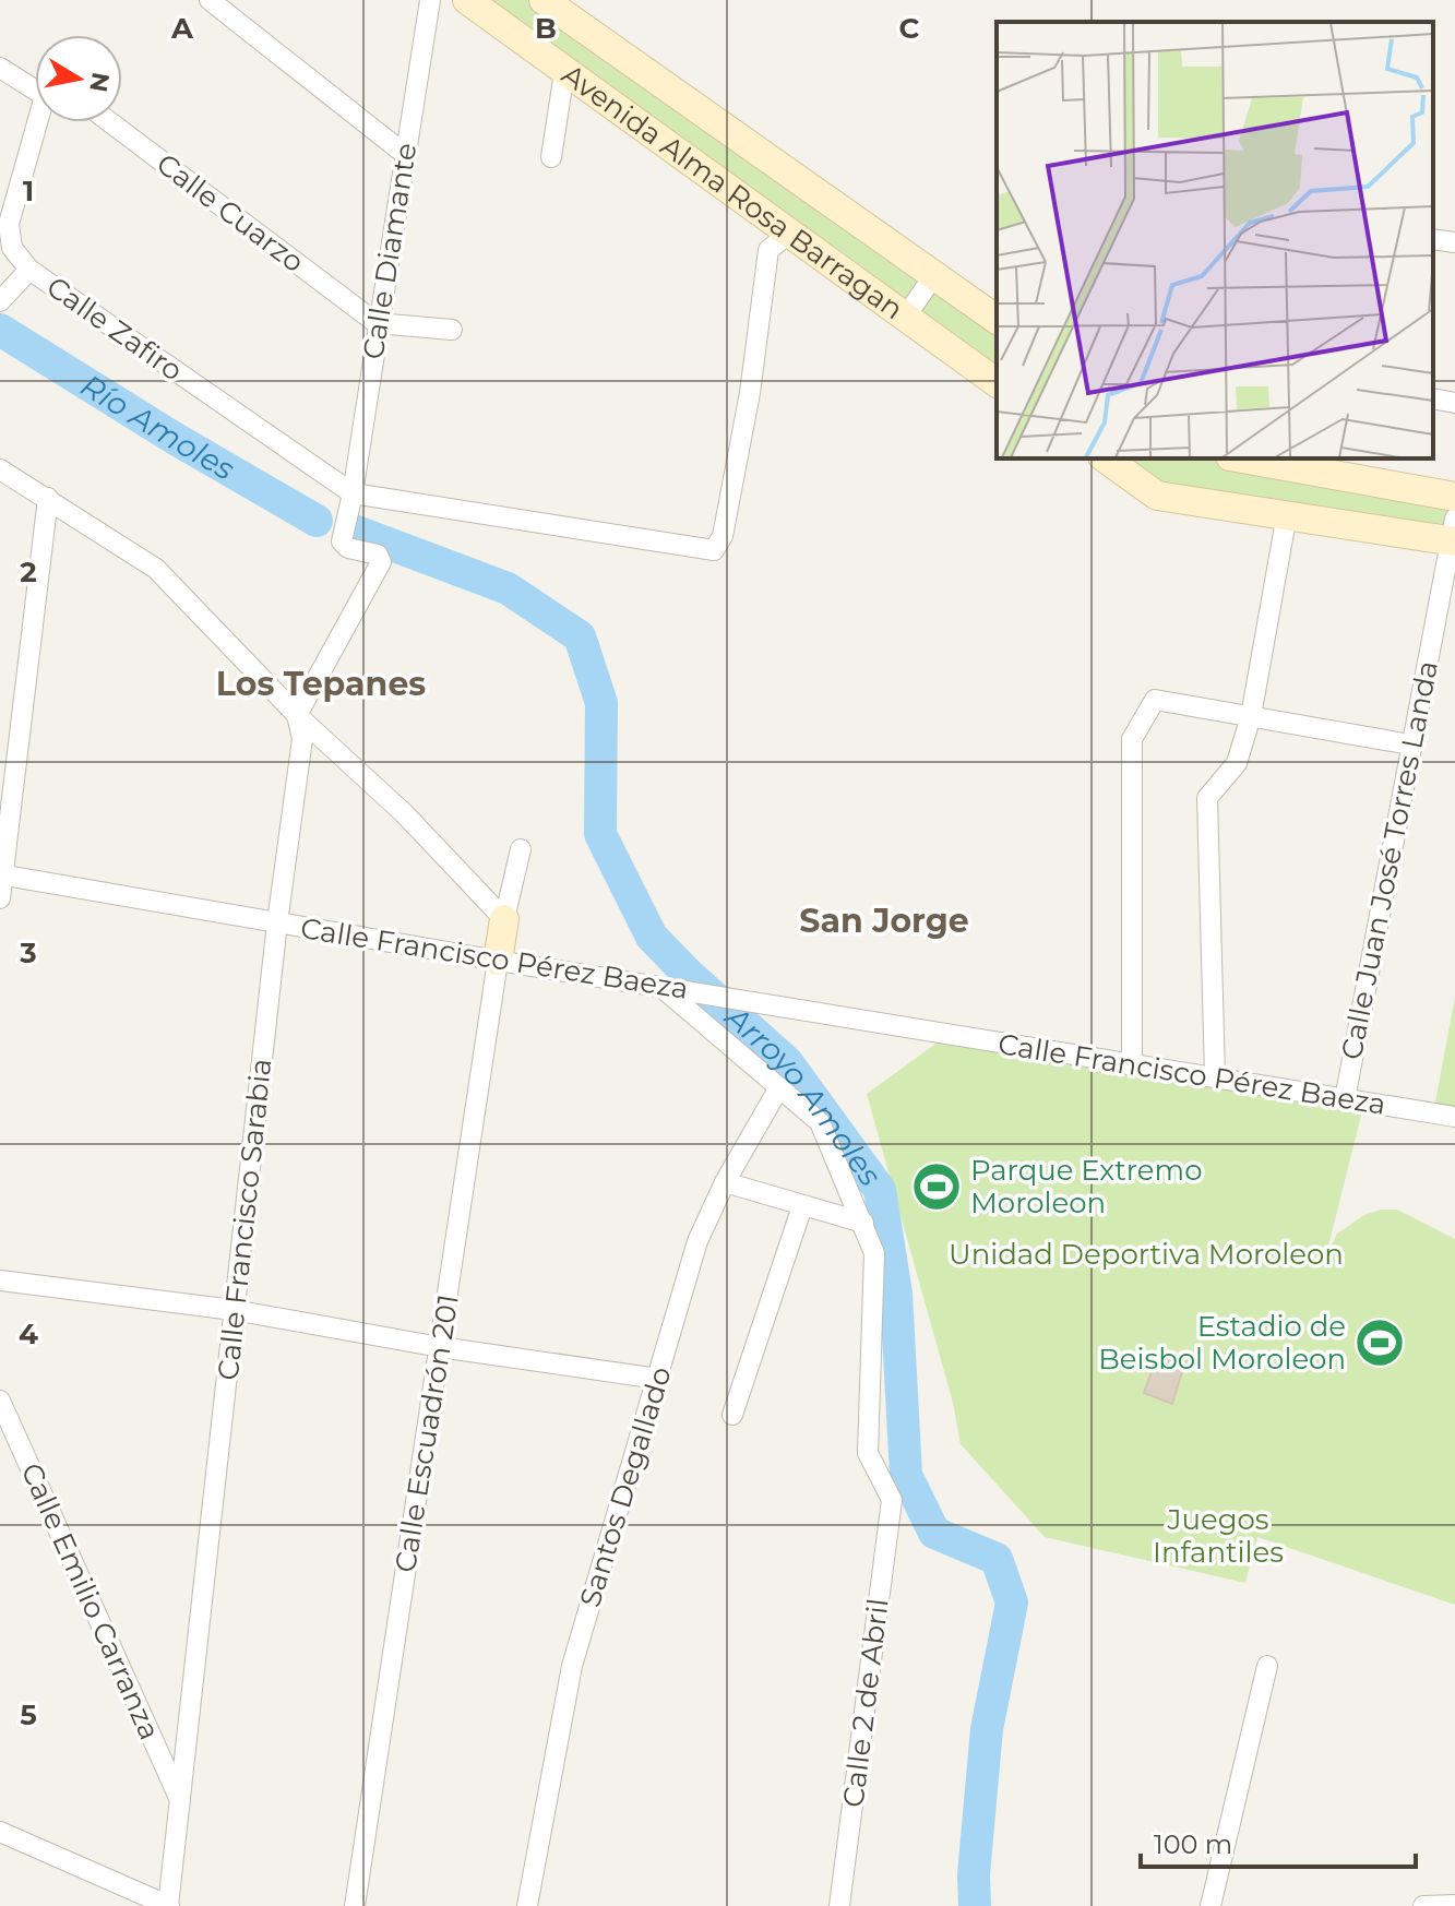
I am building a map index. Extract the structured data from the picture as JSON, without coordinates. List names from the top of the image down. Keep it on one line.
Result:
{"streets":{"street":["Avenida Alma Rosa Barragan","Calle Cuarzo","Calle Diamante","Calle Zafiro","Calle Juan José Torres Landa","Calle Francisco Pérez Baeza","Calle Francisco Sarabia","Calle Escuadrón 201","Santos Degallado","Calle Emilio Carranza","Calle 2 de Abril"]},"crossings":[["Calle Cuarzo","Calle Diamante"],["Calle Diamante","Calle Zafiro"],["Calle Diamante","Calle Francisco Sarabia"],["Calle Juan José Torres Landa","Calle Francisco Pérez Baeza"],["Calle Francisco Pérez Baeza","Calle Francisco Sarabia"],["Calle Francisco Pérez Baeza","Calle Escuadrón 201"],["Calle Francisco Sarabia","Calle Emilio Carranza"]],"districts":["Los Tepanes","San Jorge"],"water":["Río Amoles","Arroyo Amoles"],"parks":["Unidad Deportiva Moroleon","Juegos Infantiles"],"places":{"sports":["Parque Extremo Moroleon","Estadio de Beisbol Moroleon"]},"scale_bar":"100 m","north":"right","grid":{"columns":["A","B","C"],"rows":["1","2","3","4","5"]}}
